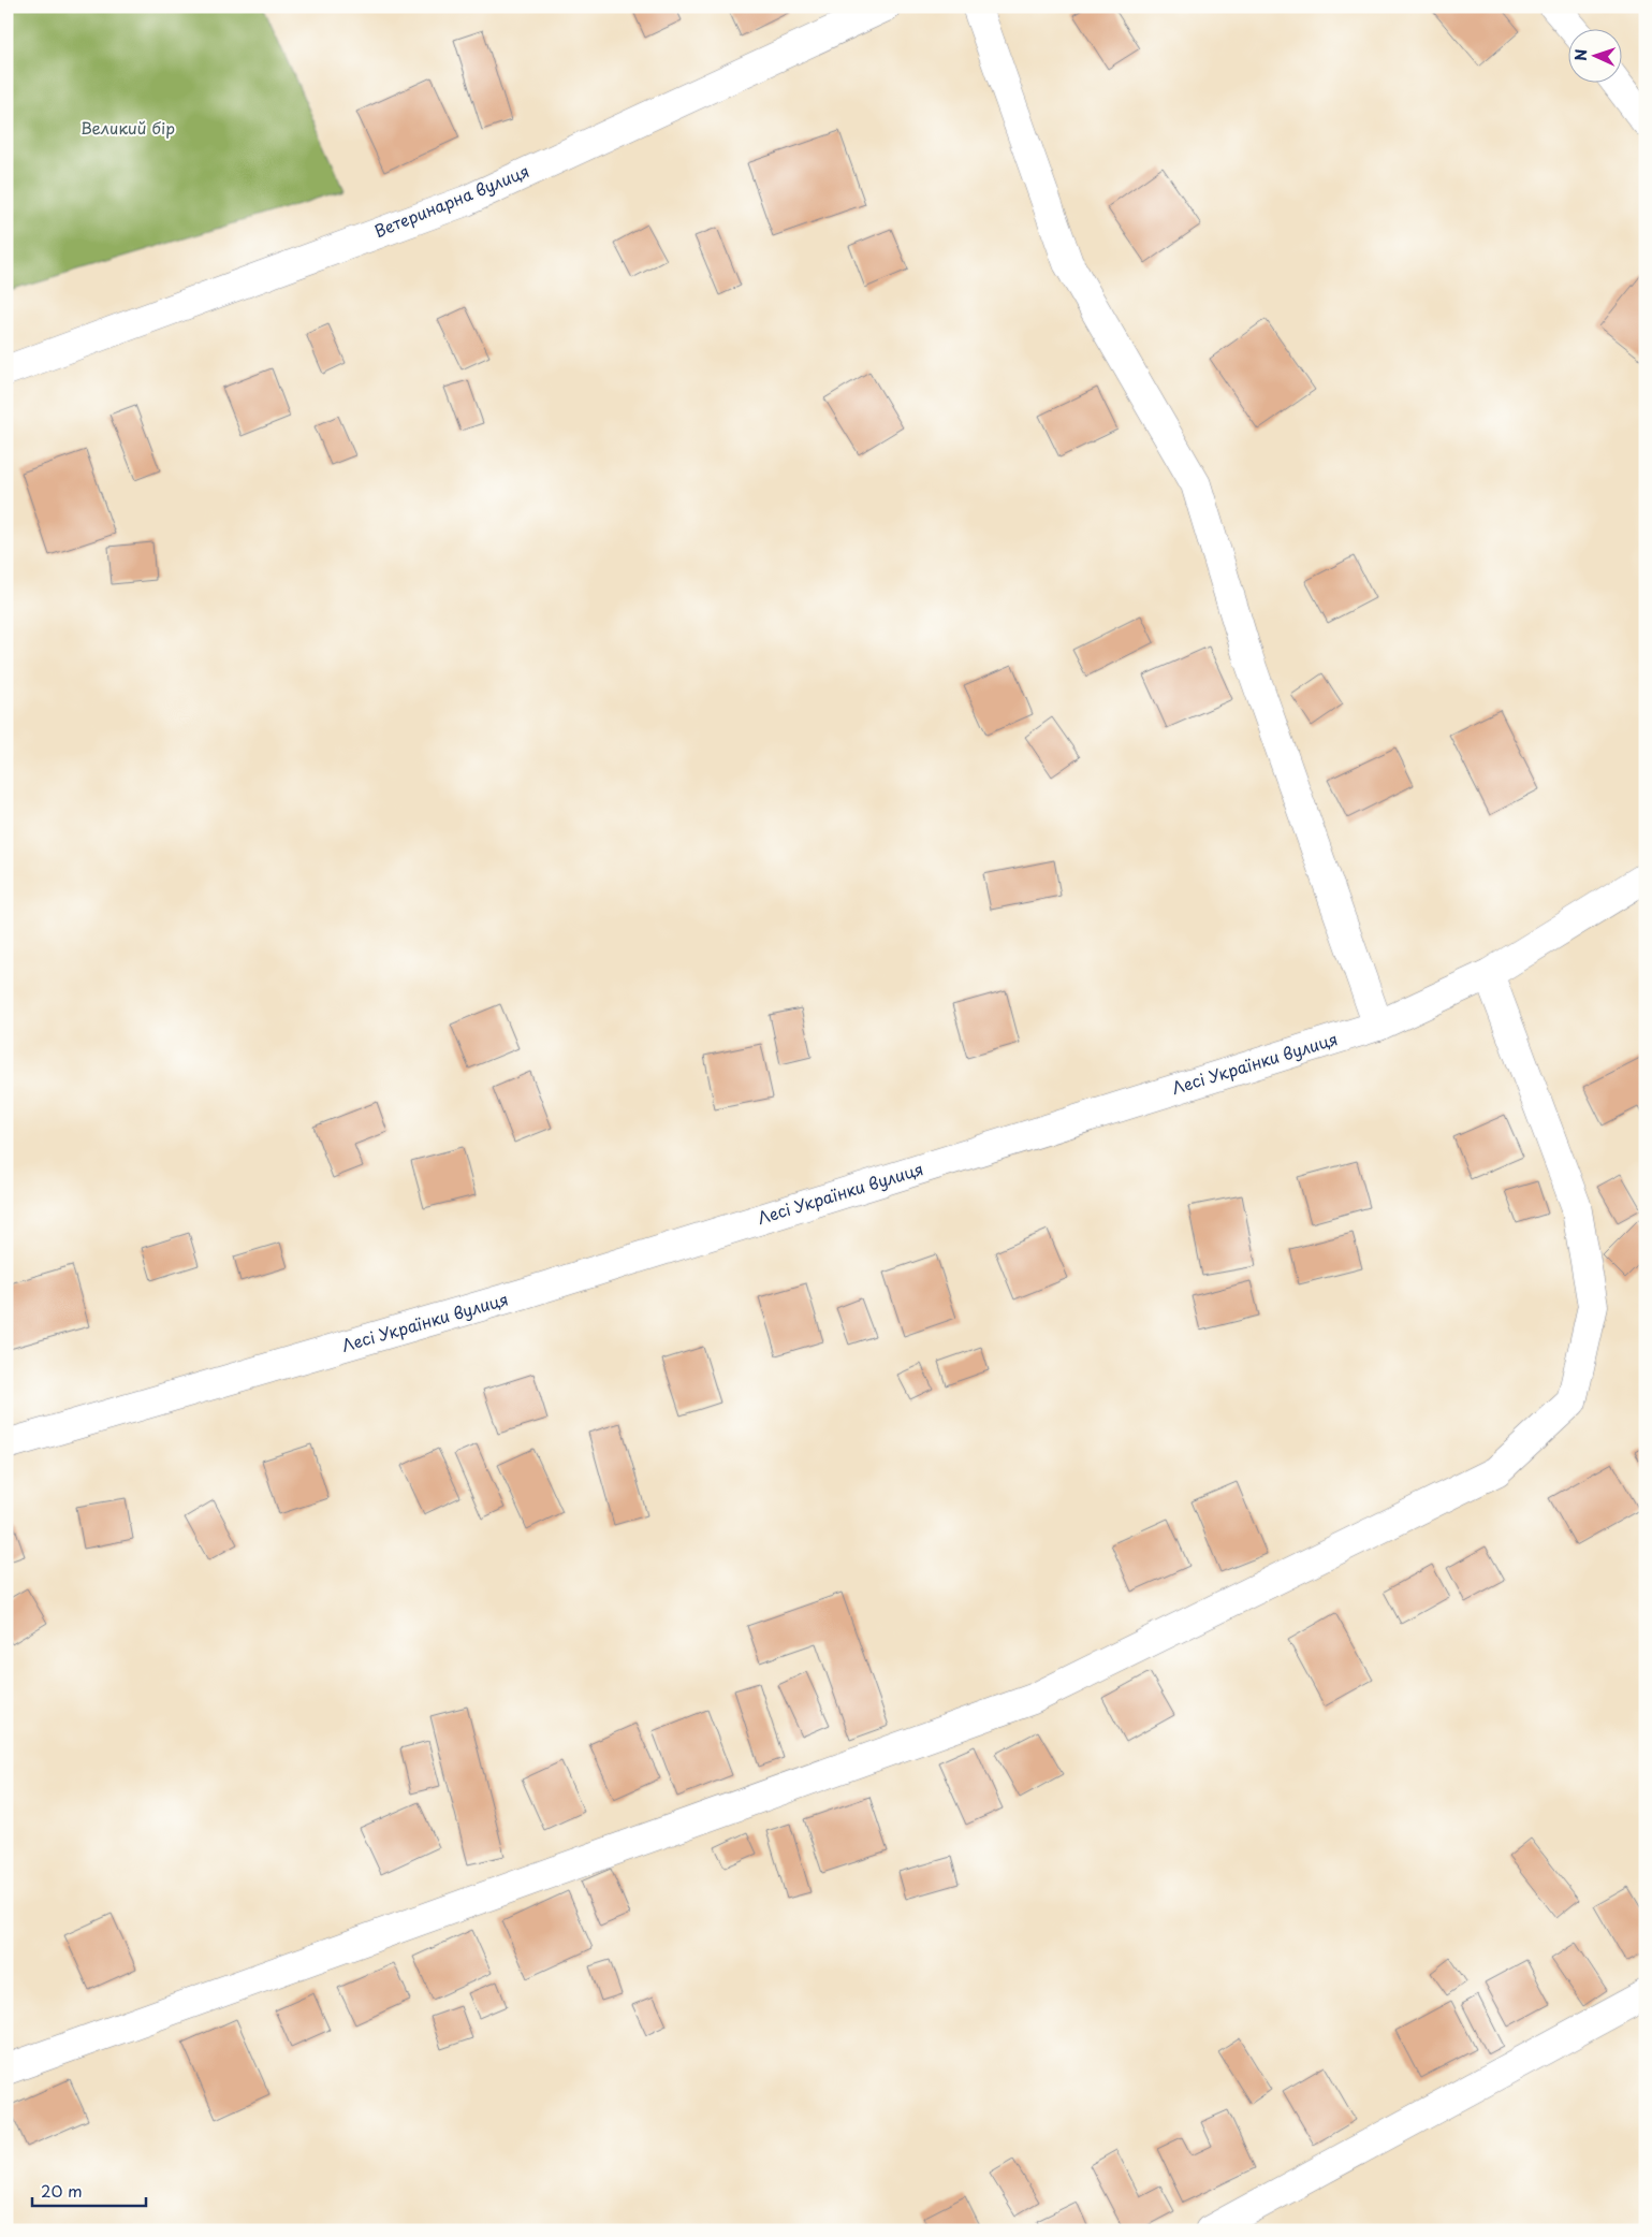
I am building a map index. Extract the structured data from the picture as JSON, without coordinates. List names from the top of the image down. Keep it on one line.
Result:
{"streets":{"street":["Ветеринарна вулиця","Лесі Українки вулиця"]},"parks":["Великий бір"],"scale_bar":"20 m","north":"left"}
